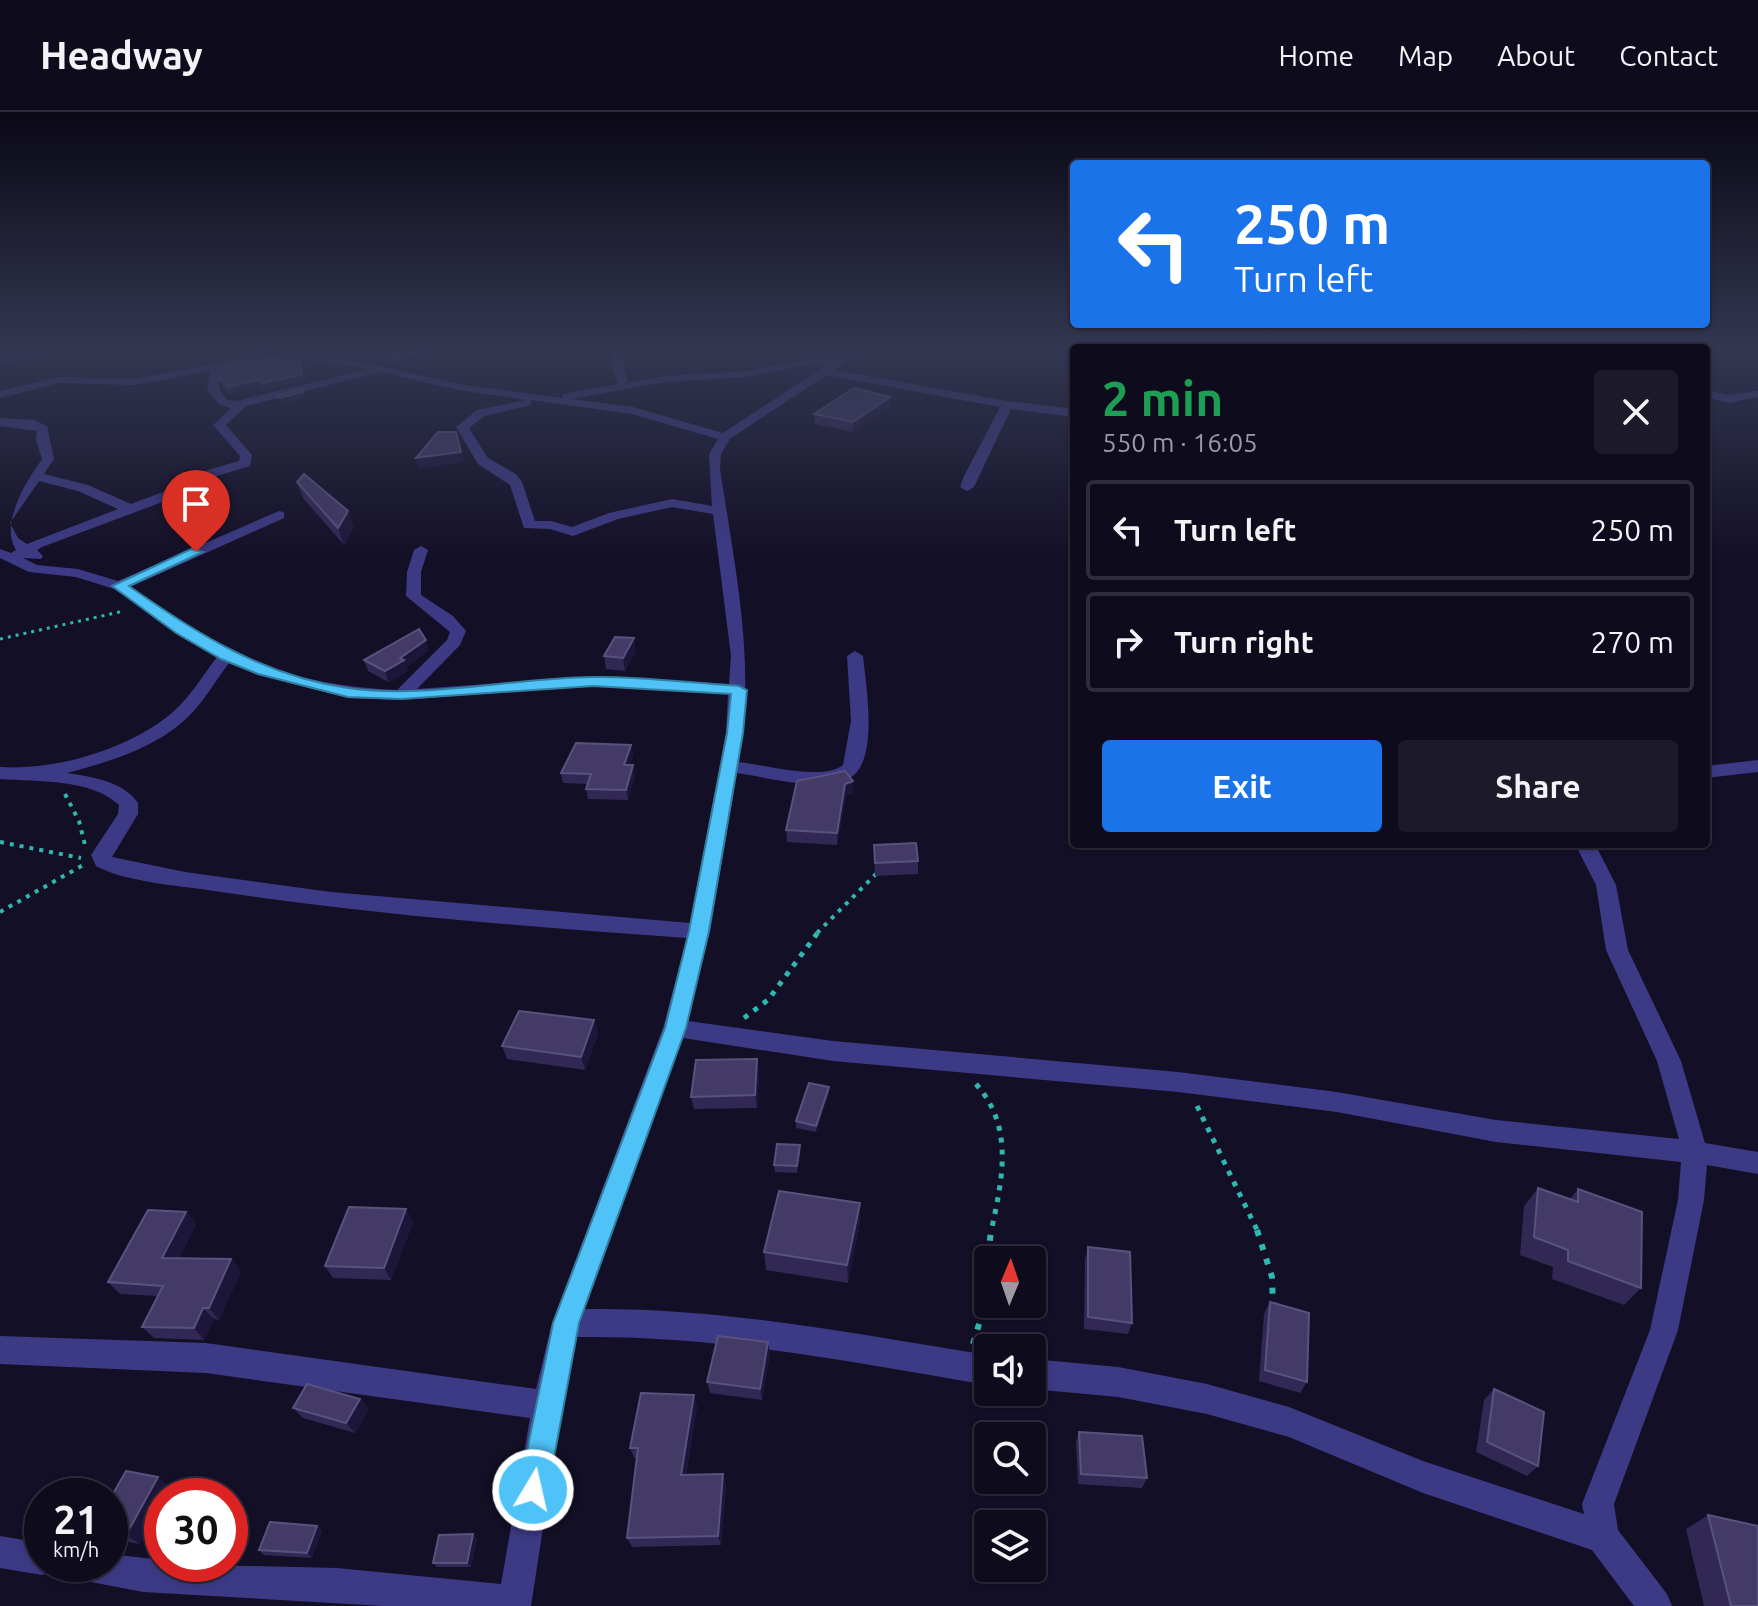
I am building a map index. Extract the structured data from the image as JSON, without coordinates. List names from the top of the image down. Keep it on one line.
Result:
{"north":"top","page":{"header":"Headway","nav":["Home","Map","About","Contact"],"turn":["250 m","Turn left"],"heading":["2 min","550 m · 16:05"],"list":[{"name":"Turn left","value":"250 m"},{"name":"Turn right","value":"270 m"}],"buttons":["Exit","Share"],"speed":"21 km/h","limit":"30"}}
